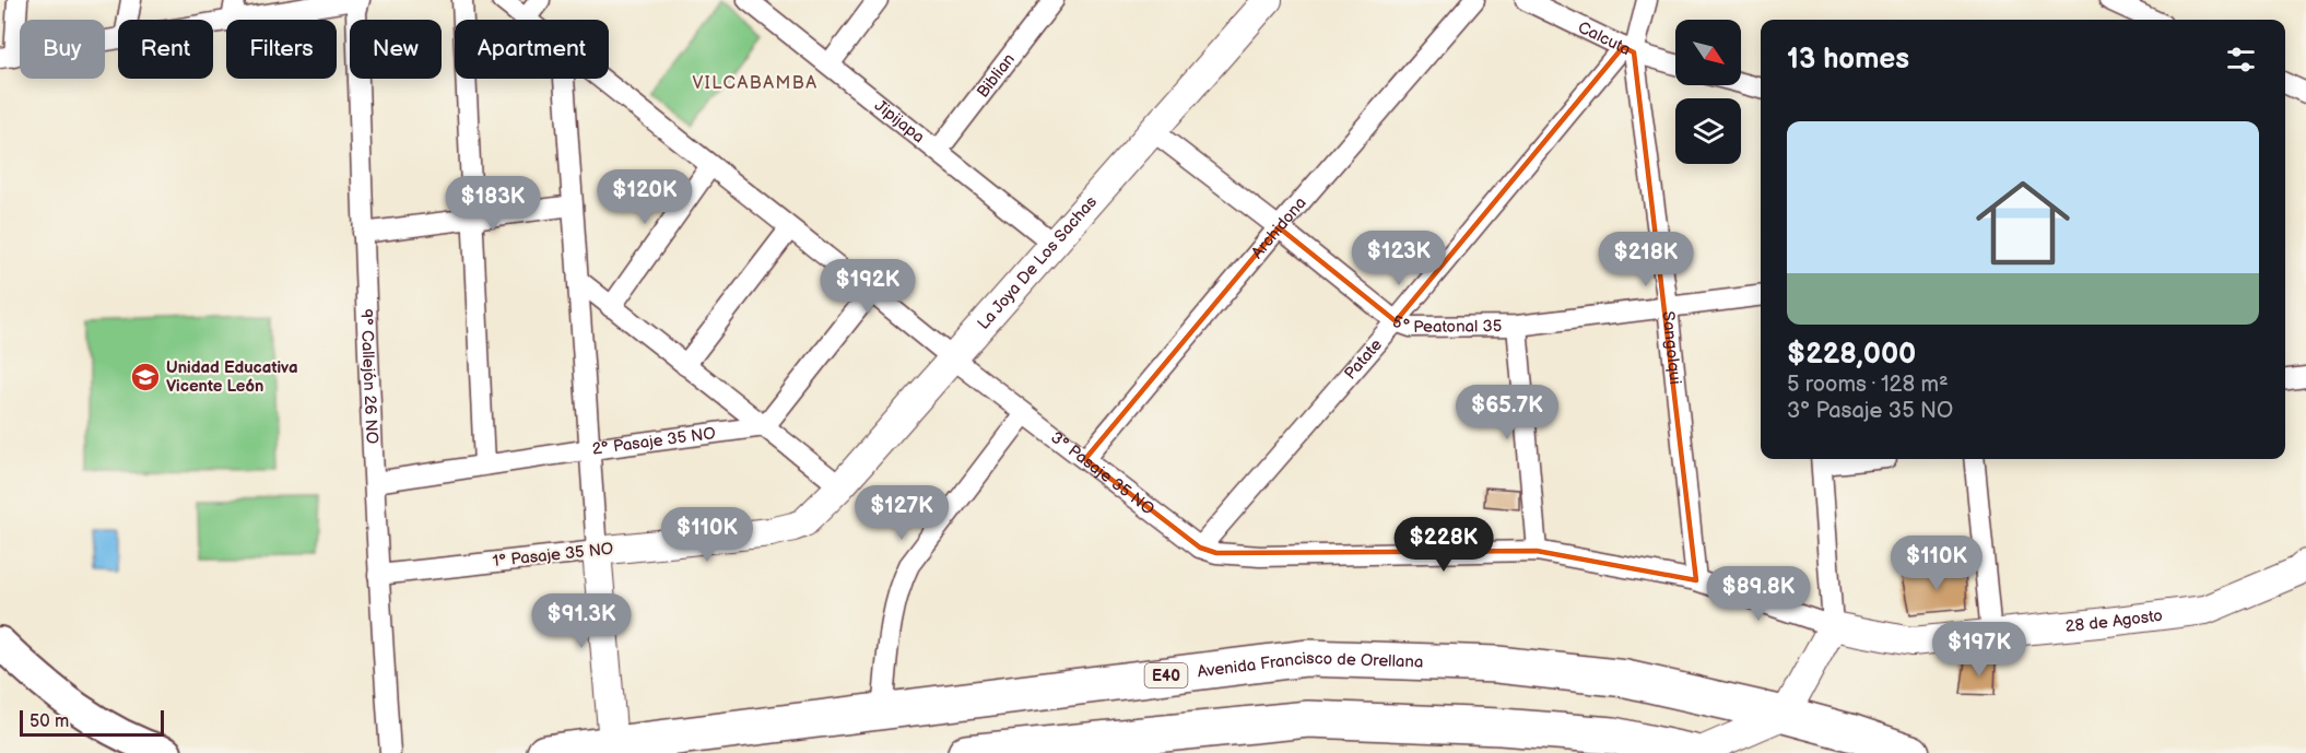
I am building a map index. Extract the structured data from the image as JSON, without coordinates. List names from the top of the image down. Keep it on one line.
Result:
{"streets":{"highway":["Avenida Francisco de Orellana","E40"],"street":["Calcuta","Biblian","Jipijapa","Archidona","La Joya De Los Sachas","5° Peatonal 35","Sangolqui","Patate","9° Callejón 26 NO","2° Pasaje 35 NO","3° Pasaje 35 NO","1° Pasaje 35 NO","28 de Agosto"]},"crossings":[["Calcuta","Sangolqui"],["Calcuta","Patate"],["Biblian","Jipijapa"],["Jipijapa","La Joya De Los Sachas"],["Archidona","5° Peatonal 35"],["Archidona","3° Pasaje 35 NO"],["La Joya De Los Sachas","5° Peatonal 35"],["La Joya De Los Sachas","3° Pasaje 35 NO"],["La Joya De Los Sachas","1° Pasaje 35 NO"],["5° Peatonal 35","Sangolqui"],["5° Peatonal 35","Patate"],["Sangolqui","Patate"],["Sangolqui","3° Pasaje 35 NO"],["Patate","3° Pasaje 35 NO"],["9° Callejón 26 NO","2° Pasaje 35 NO"],["9° Callejón 26 NO","1° Pasaje 35 NO"],["3° Pasaje 35 NO","28 de Agosto"]],"districts":["VILCABAMBA"],"places":{"school or university":["Unidad Educativa Vicente León"]},"scale_bar":"50 m","north":"bottom right","page":{"chip":["Buy","Rent","Filters","New","Apartment"],"heading":"13 homes","list":[{"name":"$228,000","note":"5 rooms · 128 m² · 3° Pasaje 35 NO"}],"price":["$120K","$183K","$123K","$218K","$192K","$65.7K","$127K","$110K","$228K","$110K","$89.8K","$91.3K","$197K"],"scale":"50 m"}}
